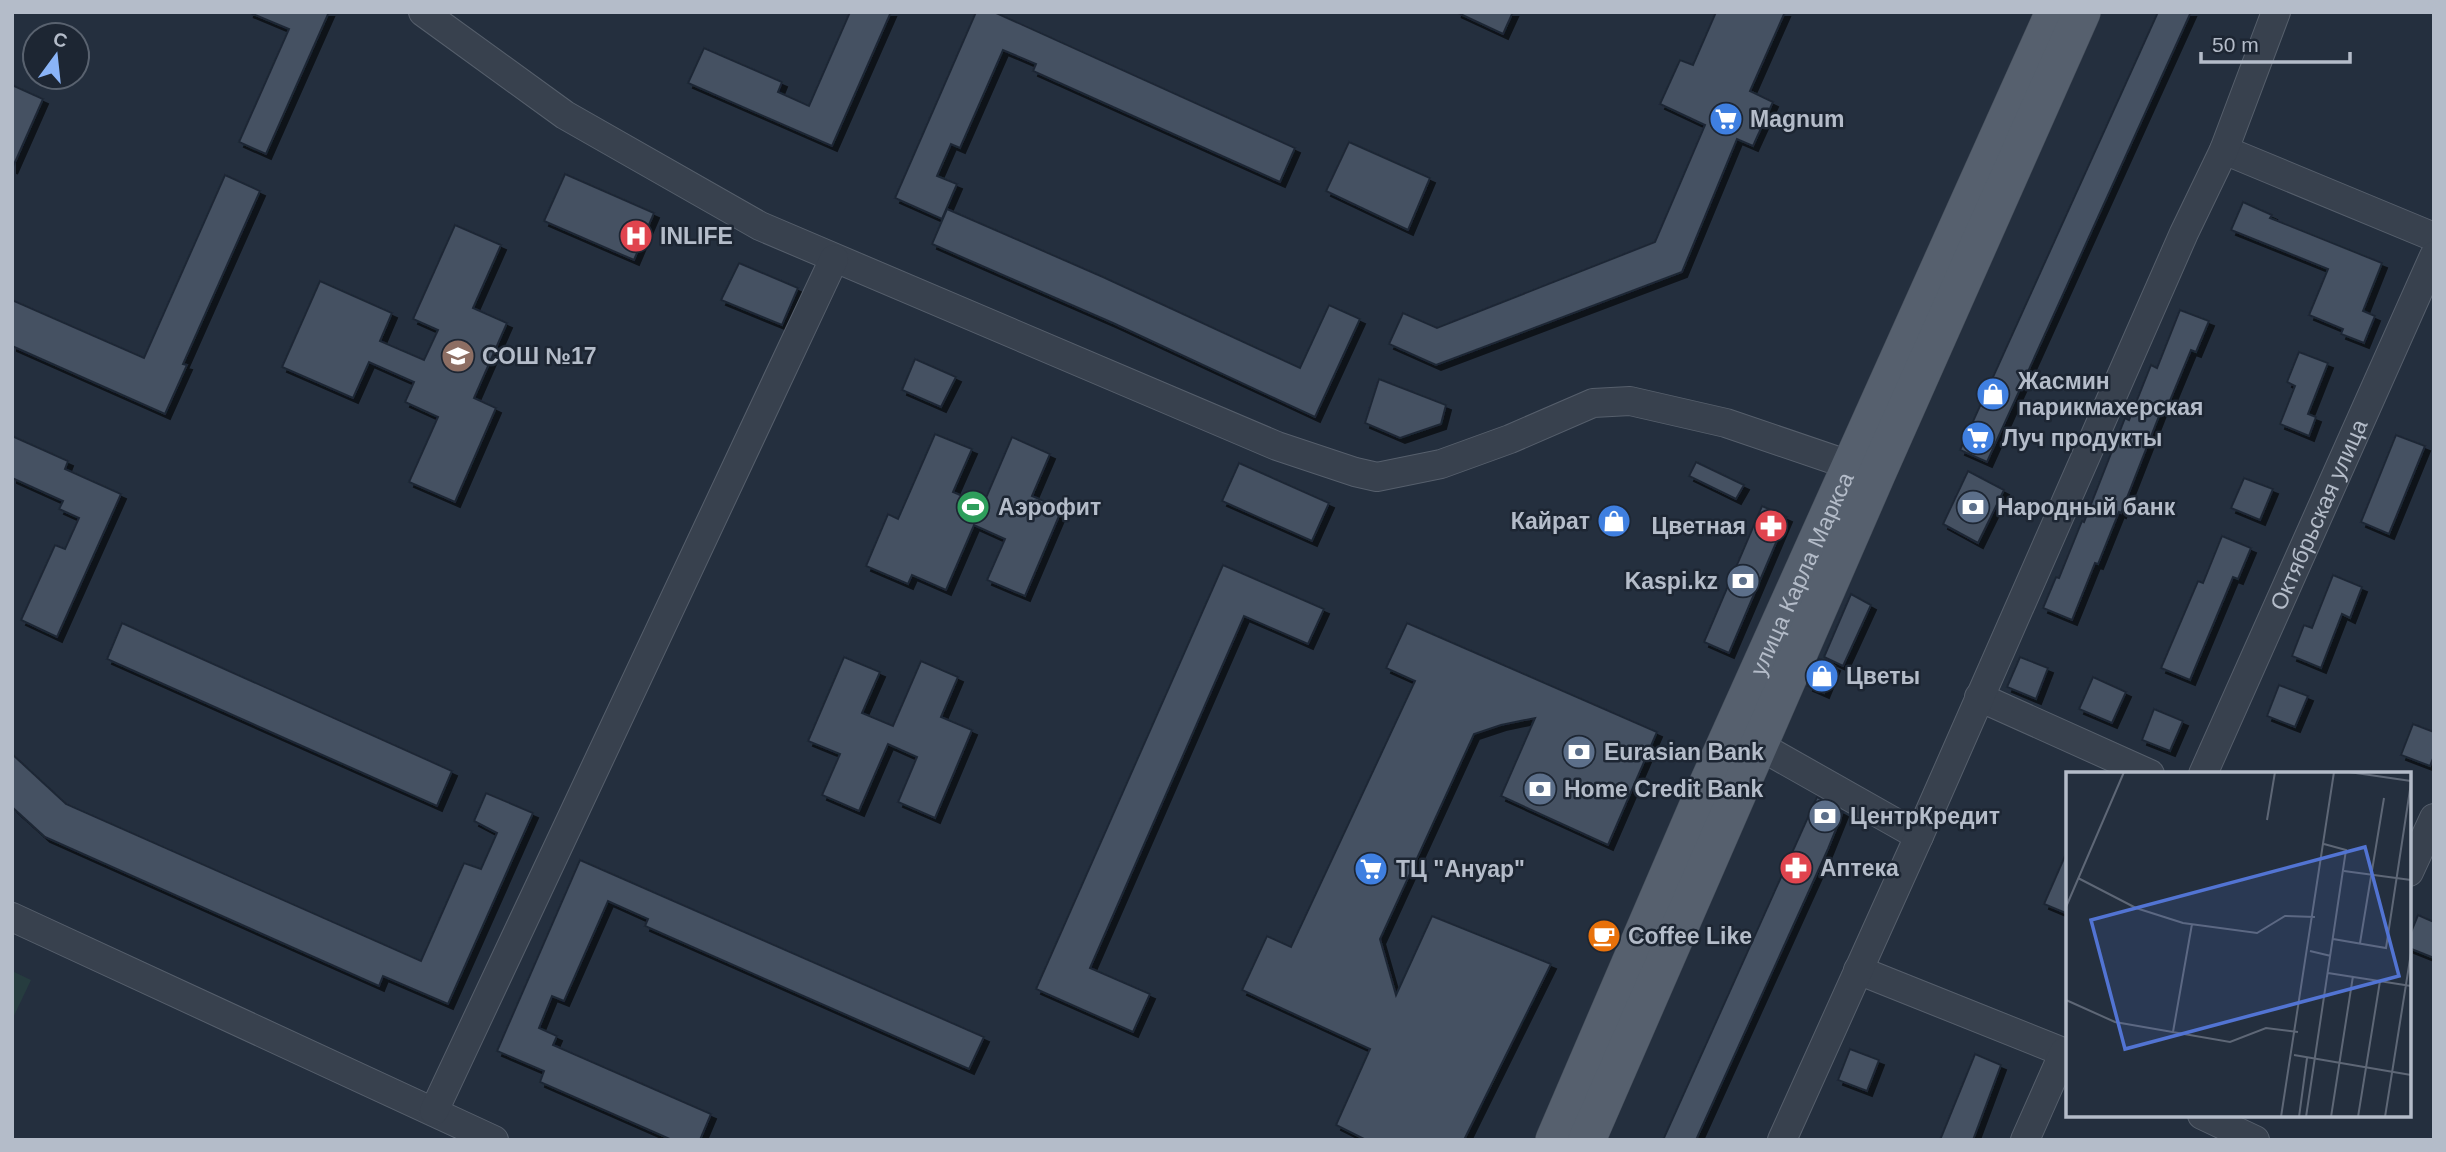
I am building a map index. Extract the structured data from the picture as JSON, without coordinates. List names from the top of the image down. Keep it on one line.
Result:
{"streets":{"main road":["улица Карла Маркса"],"street":["Октябрьская улица"]},"places":{"supermarket":["Magnum","Луч продукты","ТЦ \"Ануар\""],"hospital":["INLIFE"],"school or university":["СОШ №17"],"shop":["Жасмин парикмахерская","Кайрат","Цветы"],"sports":["Аэрофит"],"bank":["Народный банк","Kaspi.kz","Eurasian Bank","Home Credit Bank","ЦентрКредит"],"pharmacy":["Цветная","Аптека"],"cafe":["Coffee Like"]},"scale_bar":"50 m","north":"top"}
